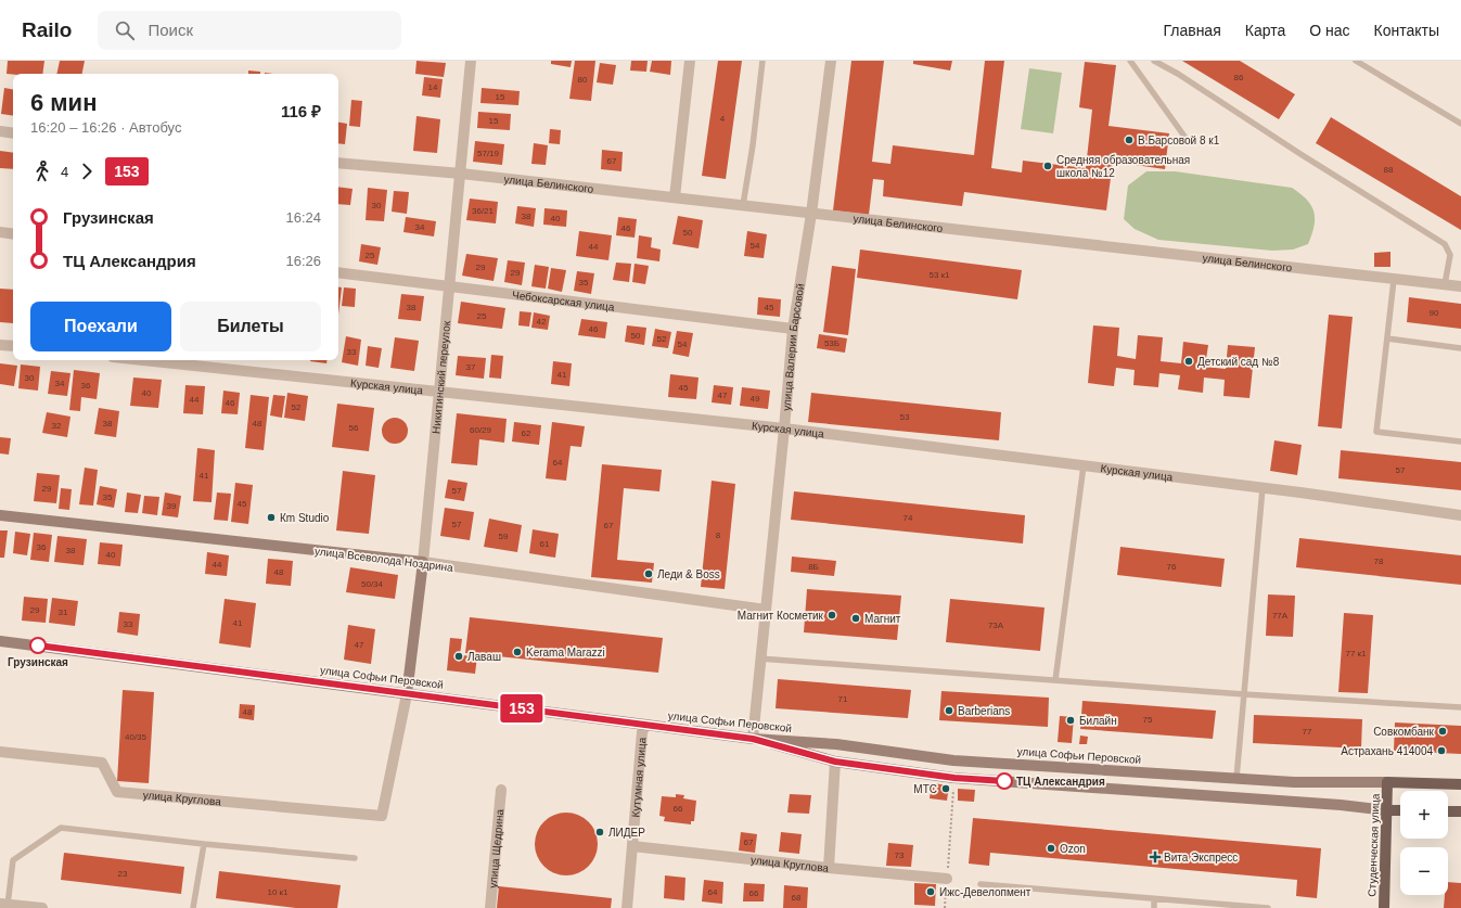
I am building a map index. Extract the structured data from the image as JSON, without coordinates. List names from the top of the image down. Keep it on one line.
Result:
{"streets":{"main road":["Никитинский переулок","улица Всеволода Ноздрина","улица Софьи Перовской","Студенческая улица"],"street":["улица Белинского","Чебоксарская улица","улица Валерии Барсовой","Курская улица","Кутумная улица","улица Круглова","улица Щедрина"]},"crossings":[["улица Белинского","улица Валерии Барсовой"],["улица Белинского","Никитинский переулок"],["Чебоксарская улица","улица Валерии Барсовой"],["Чебоксарская улица","Никитинский переулок"],["улица Валерии Барсовой","Курская улица"],["улица Валерии Барсовой","улица Всеволода Ноздрина"],["улица Валерии Барсовой","улица Софьи Перовской"],["Никитинский переулок","Курская улица"],["Никитинский переулок","улица Всеволода Ноздрина"],["Никитинский переулок","улица Софьи Перовской"],["Никитинский переулок","улица Круглова"],["улица Софьи Перовской","Кутумная улица"],["улица Софьи Перовской","улица Круглова"],["улица Софьи Перовской","Студенческая улица"],["Кутумная улица","улица Круглова"]],"places":{"other":["В.Барсовой 8 к1","Средняя образовательная школа №12","Детский сад №8","Кm Studio","Леди & Boss","Магнит Косметик","Магнит","Грузинская","Kerama Marazzi","Лаваш","Barberians","Билайн","Совкомбанк","Астрахань 414004","ТЦ Александрия","МТС","ЛИДЕР","Ozon","Ижс-Девелопмент"],"health":["Вита Экспресс"]},"lines":["bus line 153"],"house_numbers":["86","80","14","15","4","15","57/19","67","88","30","36/21","38","40","34","46","50","54","44","25","29","29","53 к1","35","38","45","90","25","42","46","50","52","53Б","54","33","37","41","30","34","36","45","40","47","49","44","46","52","53","38","48","32","56","60/29","62","64","57","41","29","57","35","45","39","74","57","67","8","59","61","36","38","40","78","44","8Б","76","48","50/34","29","31","77А","41","33","73А","47","77 к1","71","48","75","77","40/35","66","67","73","23","10 к1","64","66","68"],"page":{"header":"Railo","search":"Поиск","nav":["Главная","Карта","О нас","Контакты"],"on_map":"153","heading":["6 мин","16:20 – 16:26 · Автобус","116 ₽"],"legs":["4","153"],"list":[{"name":"Грузинская","value":"16:24"},{"name":"ТЦ Александрия","value":"16:26"}],"buttons":["Поехали","Билеты"],"map_buttons":["+","−"]}}
